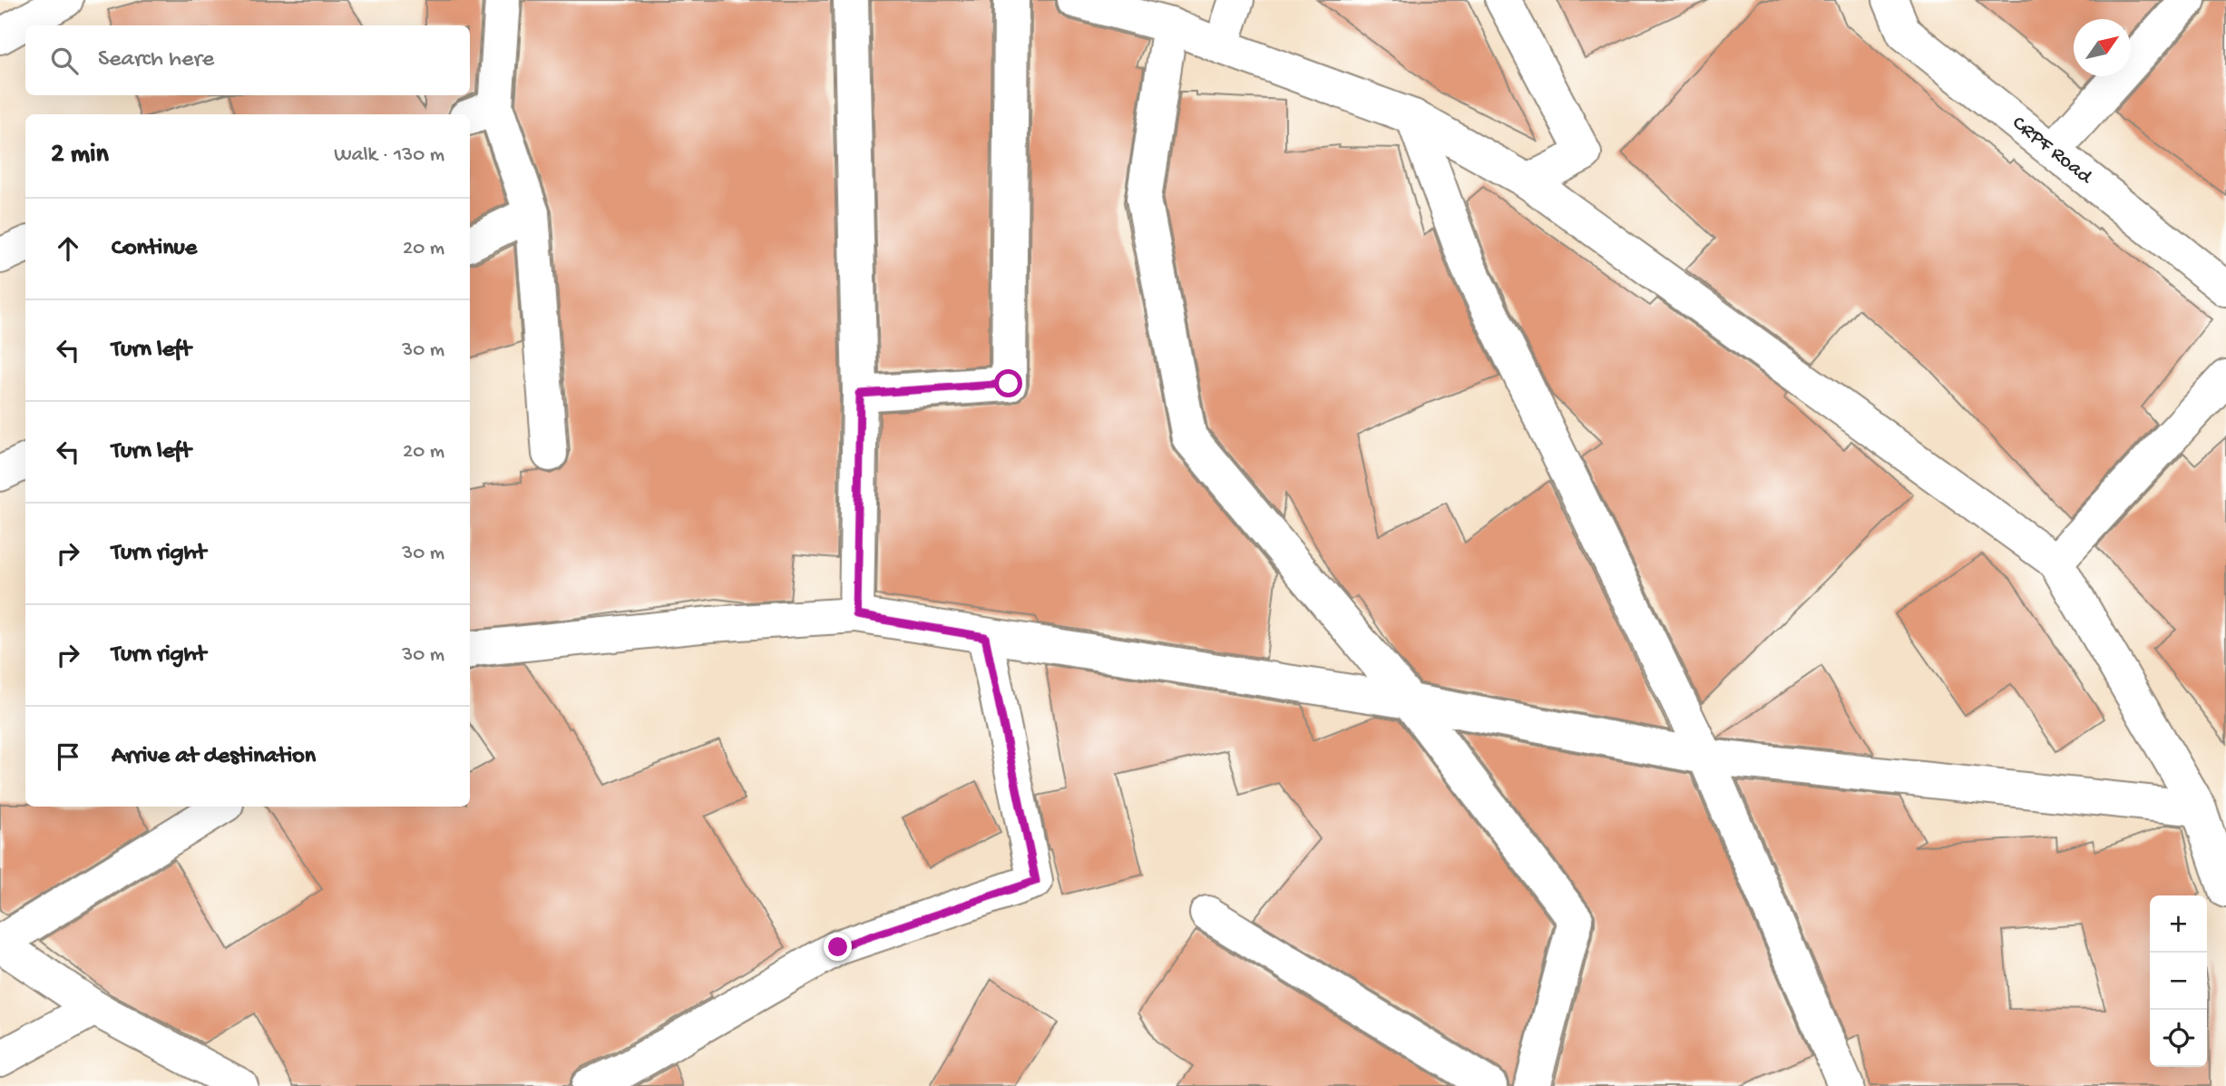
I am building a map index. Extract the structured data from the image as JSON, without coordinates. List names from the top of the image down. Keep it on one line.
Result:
{"streets":{"street":["CRPF Road"]},"north":"top right","page":{"search":"Search here","heading":["2 min","Walk · 130 m"],"list":[["Continue","20 m"],["Turn left","30 m"],["Turn left","20 m"],["Turn right","30 m"],["Turn right","30 m"],"Arrive at destination"],"map_buttons":["+","−"]}}
